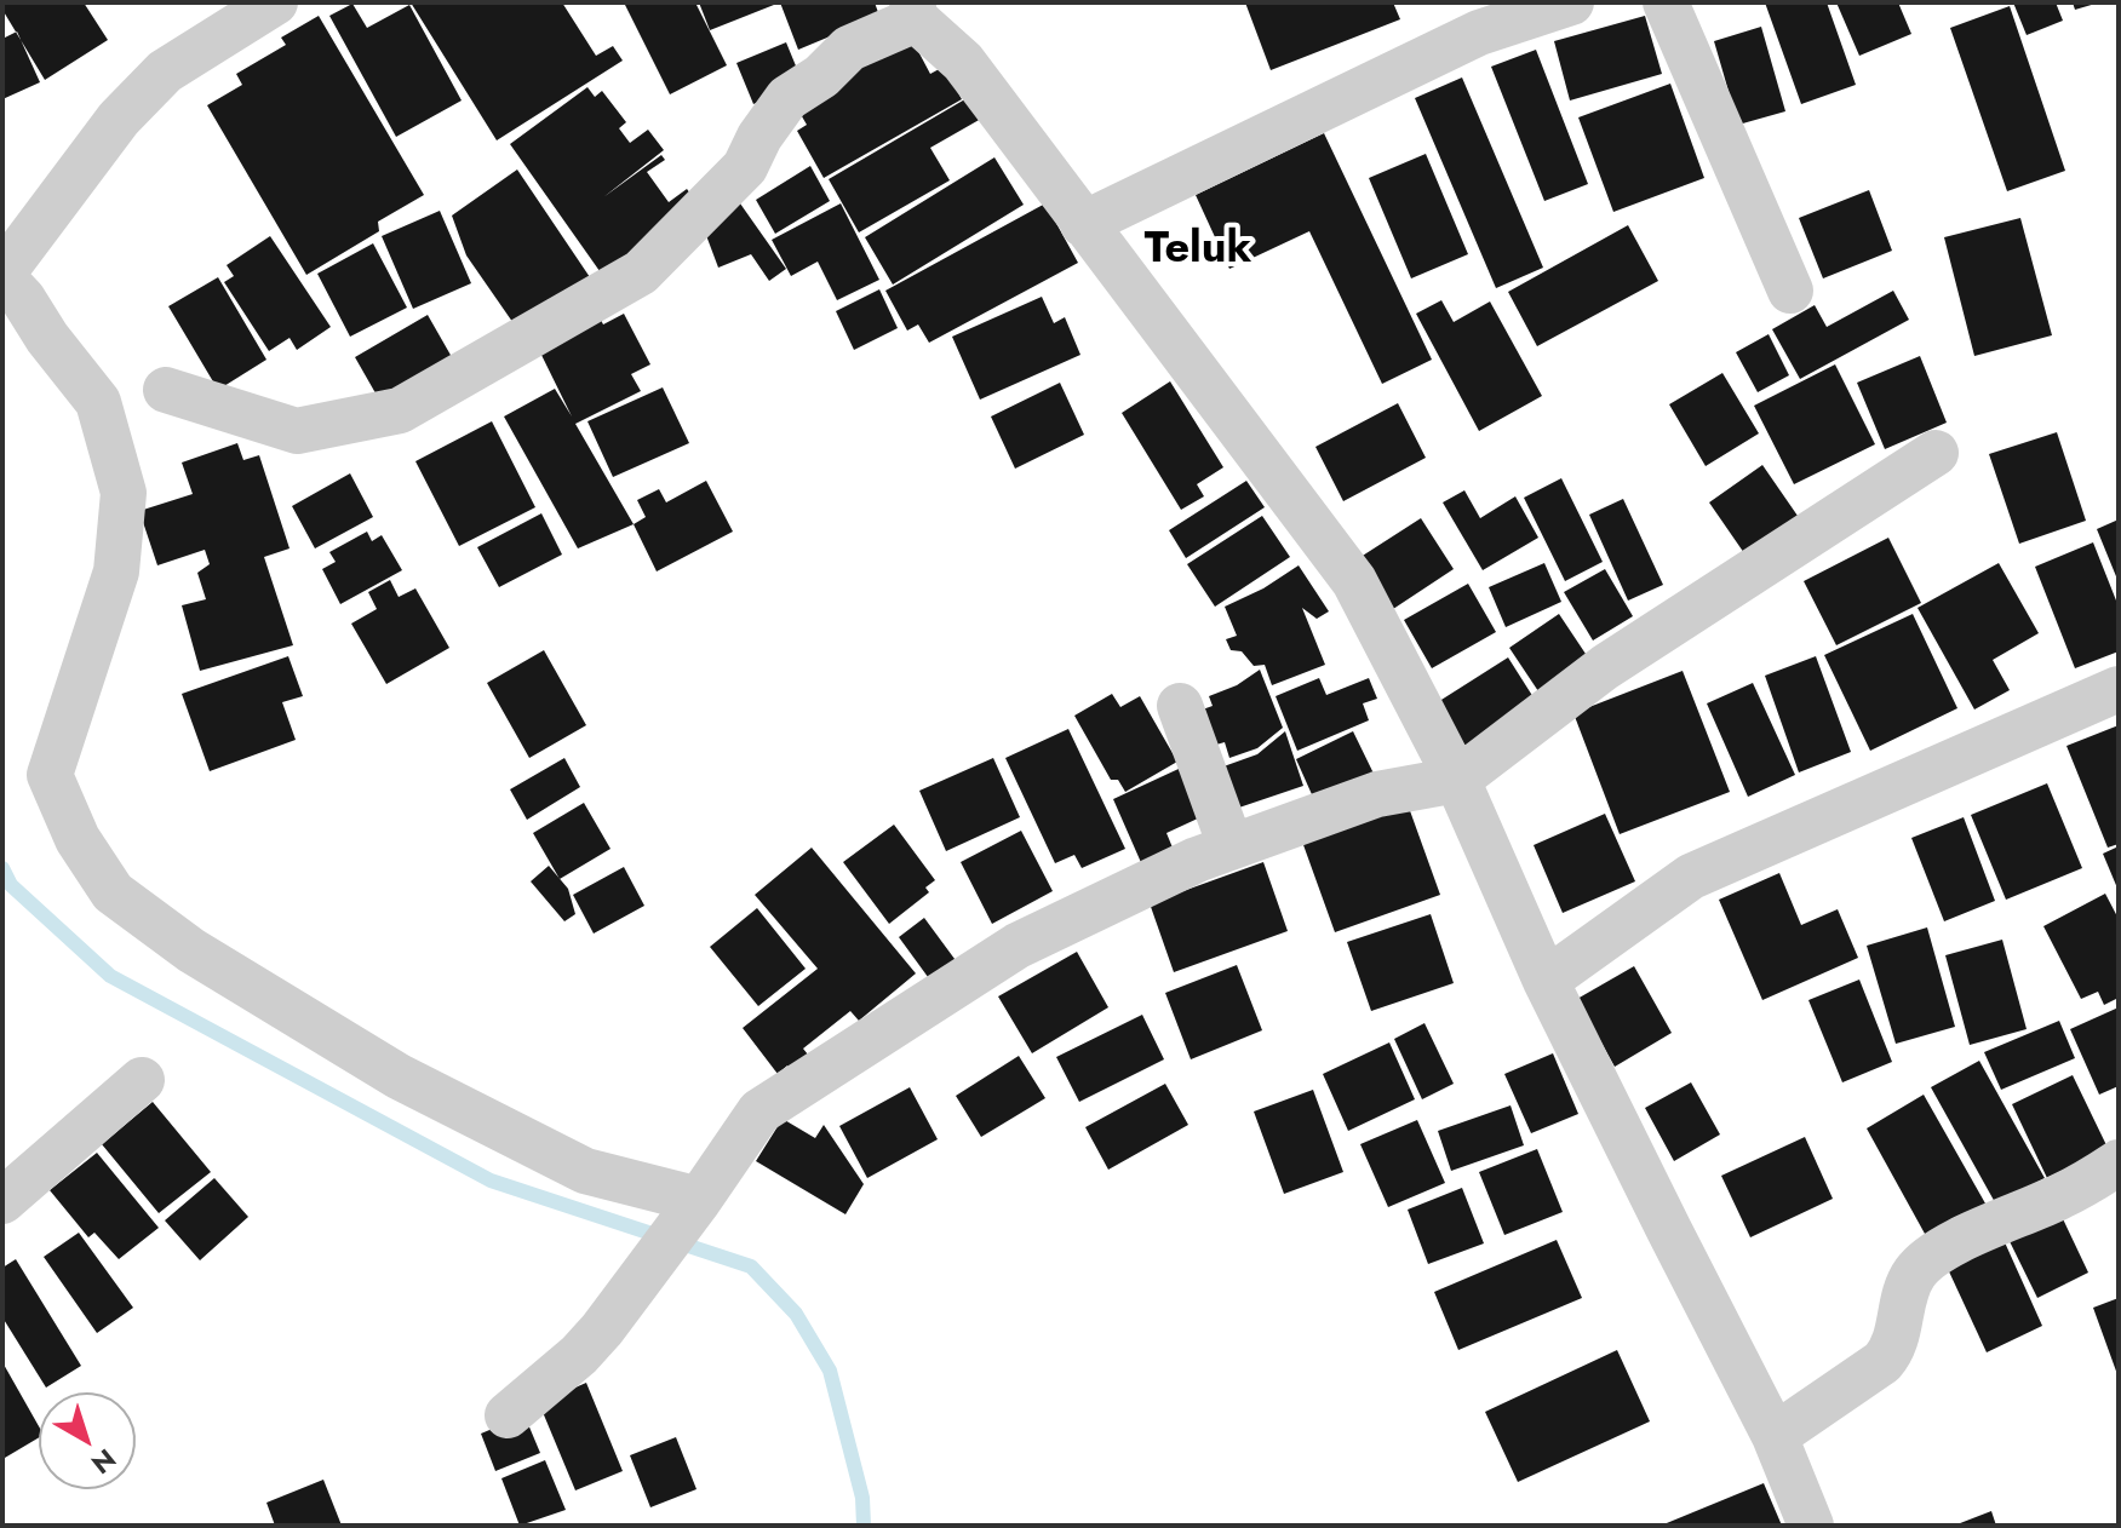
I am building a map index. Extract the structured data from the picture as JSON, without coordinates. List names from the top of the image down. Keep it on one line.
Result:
{"districts":["Teluk"],"north":"bottom right"}
